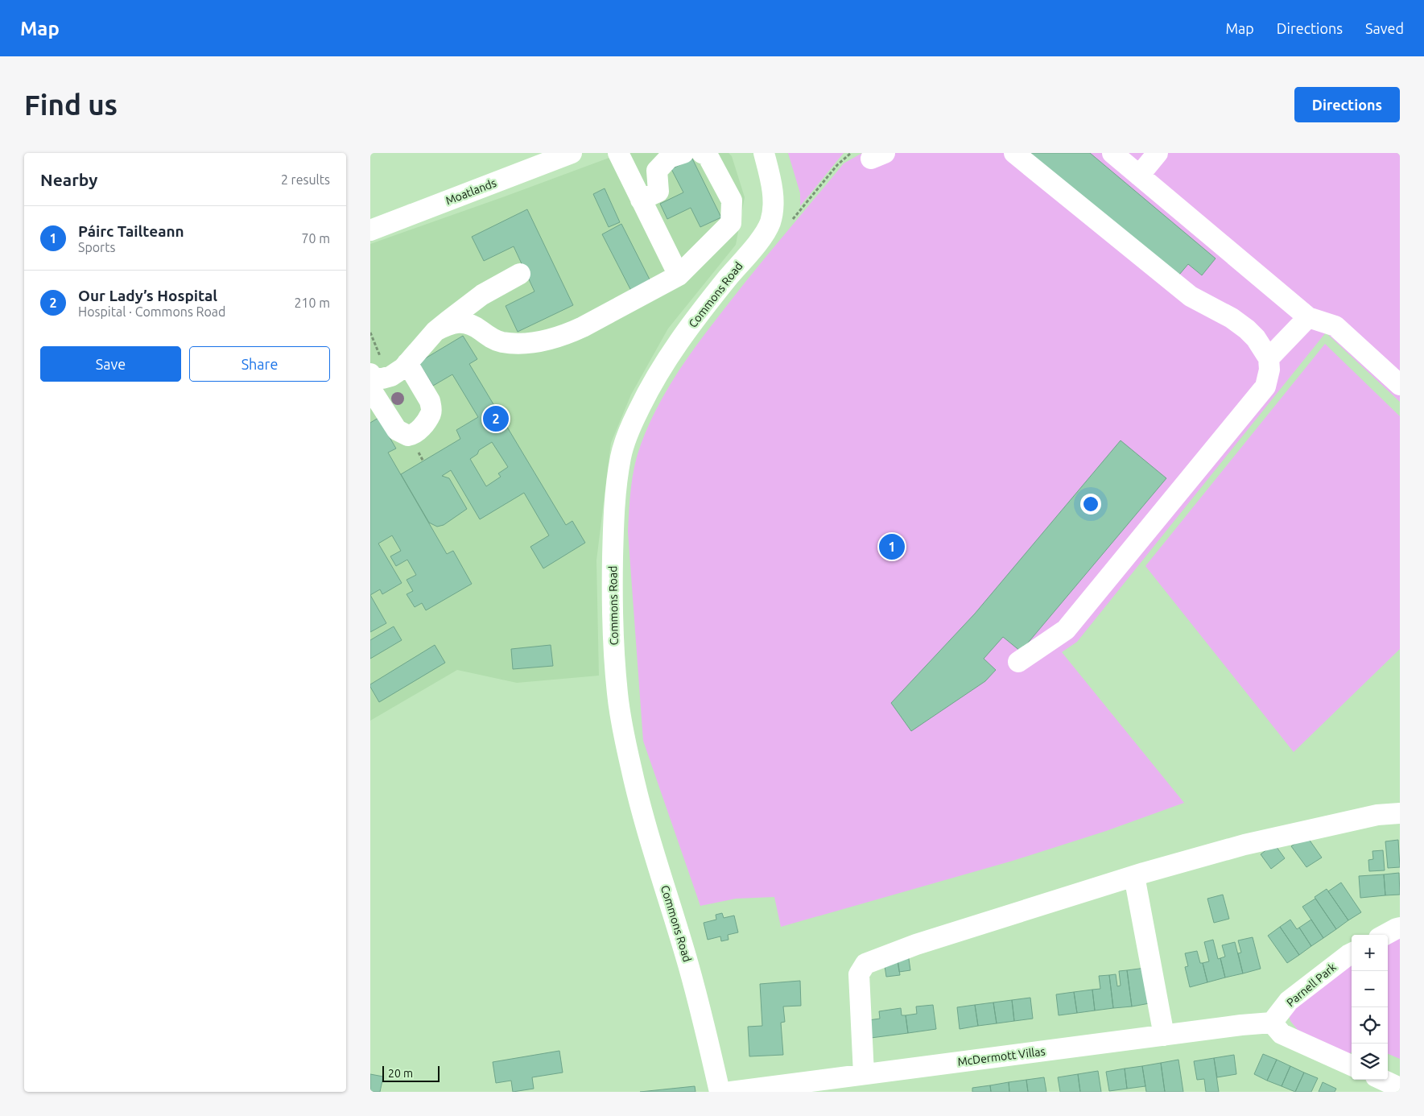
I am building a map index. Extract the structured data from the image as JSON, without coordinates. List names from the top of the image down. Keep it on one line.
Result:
{"streets":{"street":["Moatlands","Commons Road","Parnell Park","McDermott Villas"]},"crossings":[["Parnell Park","McDermott Villas"]],"scale_bar":"20 m","page":{"header":"Map","nav":["Map","Directions","Saved"],"buttons":["Directions",["Save","Share"]],"title":"Find us","heading":["Nearby","2 results"],"list":[{"mark":"1","name":"Páirc Tailteann","note":"Sports","value":"70 m"},{"mark":"2","name":"Our Lady’s Hospital","note":"Hospital · Commons Road","value":"210 m"}],"pins":["2","1"],"map_buttons":["+","−"],"scale":"20 m"}}
